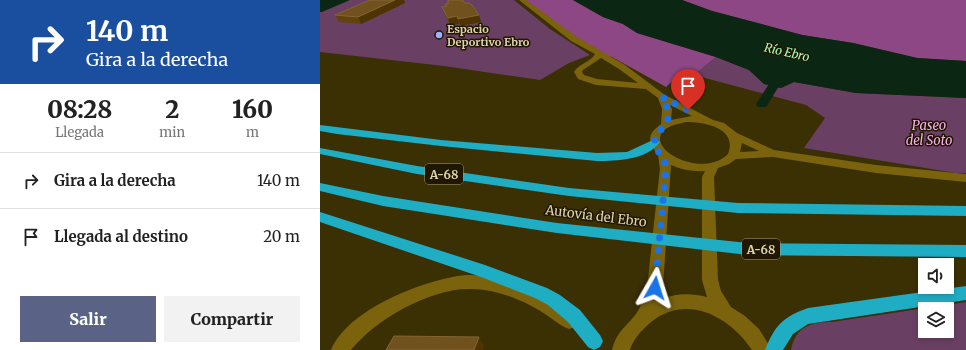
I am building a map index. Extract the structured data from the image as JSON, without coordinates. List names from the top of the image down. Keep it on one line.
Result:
{"streets":{"highway":["A-68","Autovía del Ebro"]},"water":["Río Ebro"],"parks":["Paseo del Soto"],"places":["Espacio Deportivo Ebro"],"page":{"turn":["140 m","Gira a la derecha"],"eta":["08:28","Llegada","2","min","160","m"],"list":[{"name":"Gira a la derecha","value":"140 m"},{"name":"Llegada al destino","value":"20 m"}],"buttons":["Salir","Compartir"]}}
